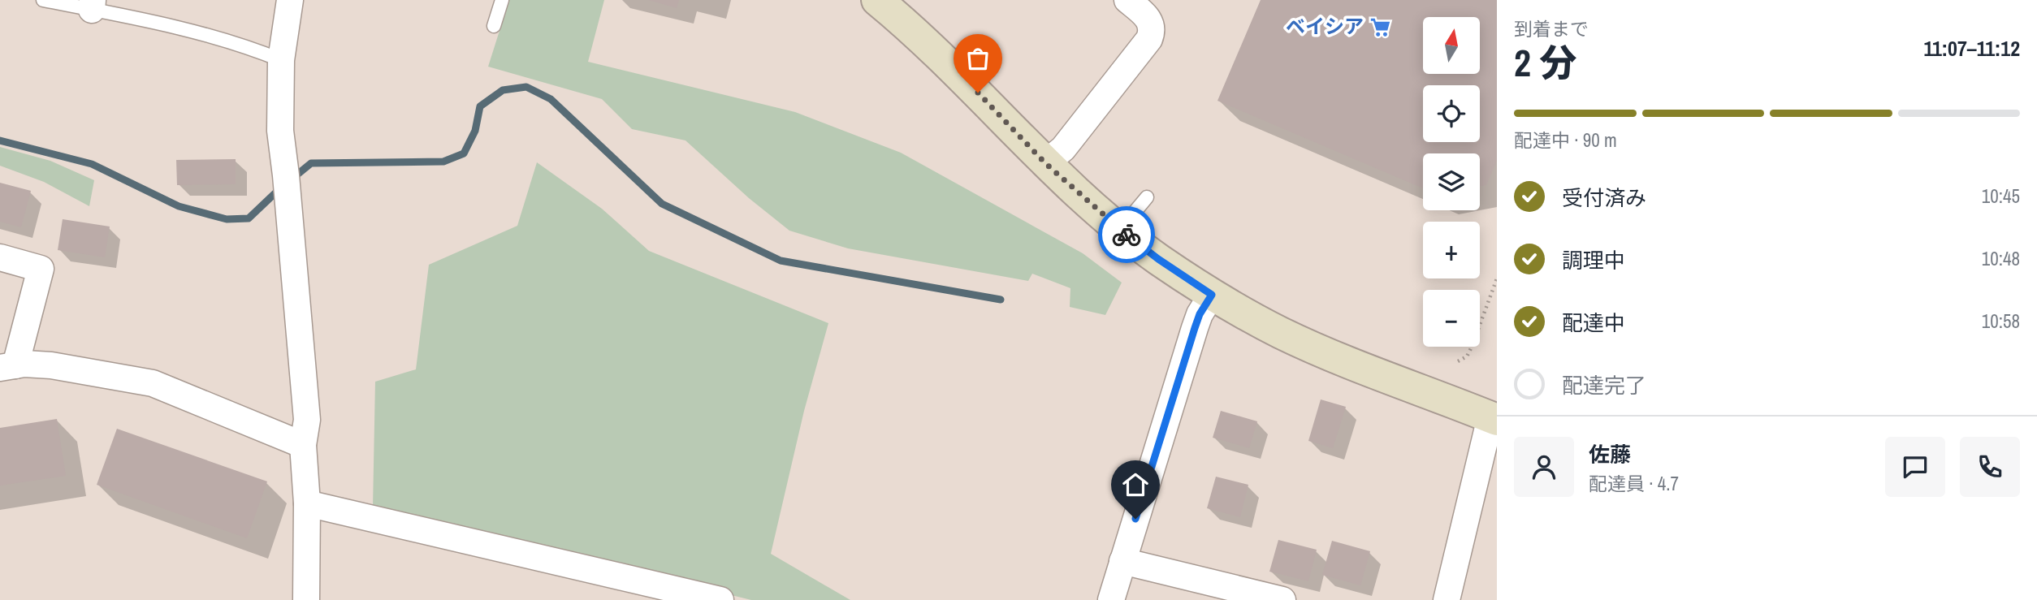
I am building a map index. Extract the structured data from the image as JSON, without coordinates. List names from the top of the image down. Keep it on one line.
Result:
{"places":{"supermarket":["ベイシア"]},"north":"top","page":{"heading":["2 分","到着まで","11:07–11:12"],"panel":["佐藤","配達員 · 4.7"],"map_buttons":["+","−"],"bar":"配達中 · 90 m","list":[["受付済み","10:45"],["調理中","10:48"],["配達中","10:58"],"配達完了"]}}
